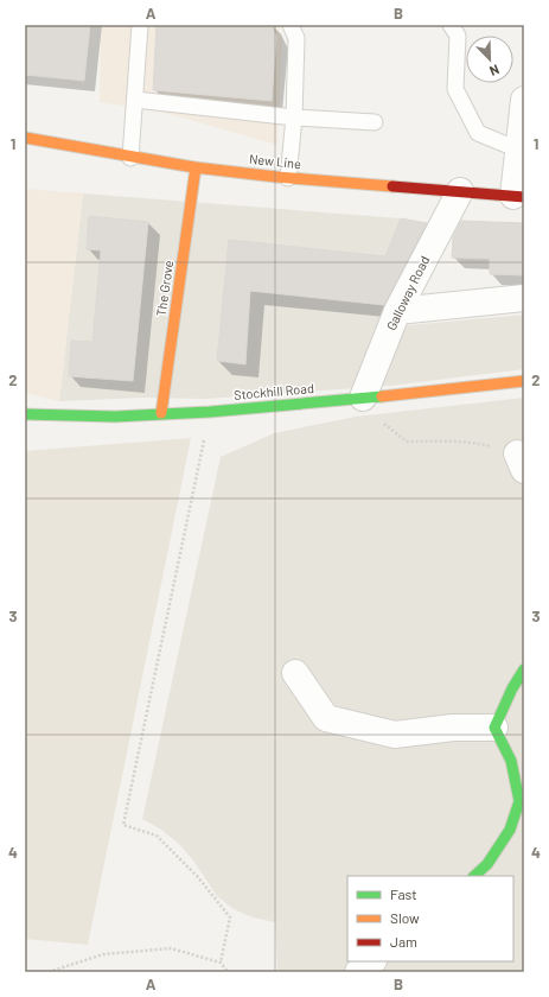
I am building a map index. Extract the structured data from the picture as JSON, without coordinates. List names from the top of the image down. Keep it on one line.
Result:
{"streets":{"street":["New Line","The Grove","Galloway Road","Stockhill Road"]},"crossings":[["New Line","The Grove"],["New Line","Galloway Road"],["The Grove","Stockhill Road"],["Galloway Road","Stockhill Road"]],"legend":["Fast","Slow","Jam"],"north":"bottom right","grid":{"columns":["A","B"],"rows":["1","2","3","4"]}}
